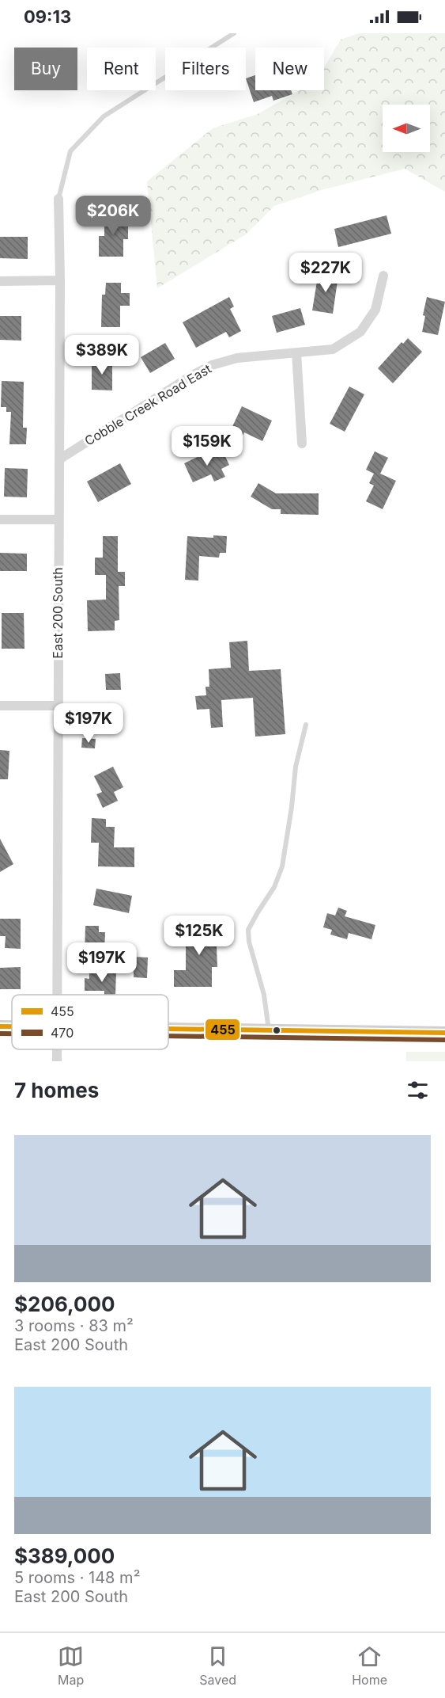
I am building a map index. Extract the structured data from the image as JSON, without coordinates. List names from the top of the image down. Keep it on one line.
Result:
{"streets":{"street":["Cobble Creek Road East","East 200 South"]},"crossings":[["Cobble Creek Road East","East 200 South"]],"lines":["transit line 455","transit line 470"],"legend":["455","470"],"north":"left","page":{"status":"09:13","chip":["Buy","Rent","Filters","New"],"price":["$206K","$227K","$389K","$159K","$197K","$125K","$197K"],"heading":"7 homes","list":[{"name":"$206,000","note":"3 rooms · 83 m² · East 200 South"},{"name":"$389,000","note":"5 rooms · 148 m² · East 200 South"}],"tabs":["Map","Saved","Home"]}}
